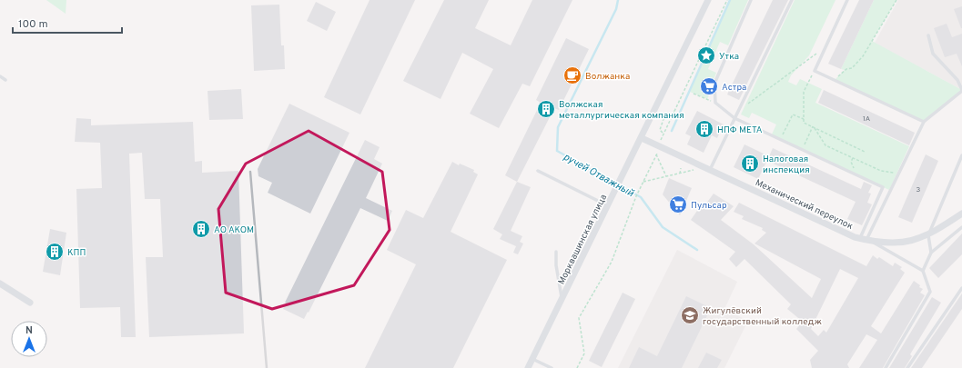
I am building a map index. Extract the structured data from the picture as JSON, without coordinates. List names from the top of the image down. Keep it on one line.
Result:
{"streets":{"street":["Механический переулок","Морквашинская улица"]},"crossings":[["Механический переулок","Морквашинская улица"]],"water":["ручей Отважный"],"places":{"place":["Утка"],"cafe":["Волжанка"],"supermarket":["Астра","Пульсар"],"building":["Волжская металлургическая компания","НПФ МЕТА","Налоговая инспекция","АО АКОМ","КПП"],"school or university":["Жигулёвский государственный колледж"]},"house_numbers":["1А","3"],"scale_bar":"100 m","north":"top"}
